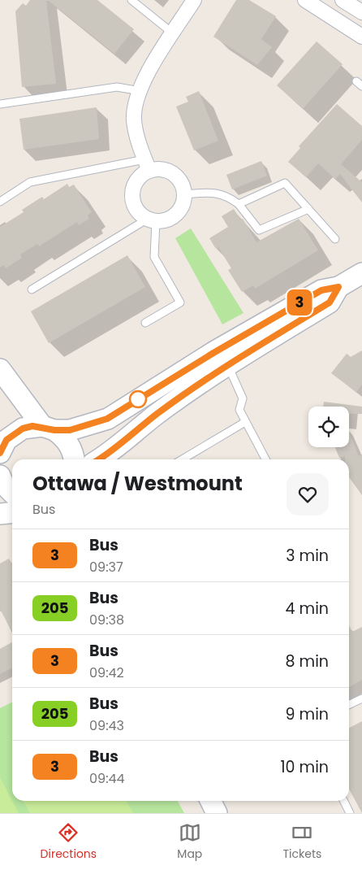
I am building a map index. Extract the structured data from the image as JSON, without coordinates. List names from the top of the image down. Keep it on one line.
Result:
{"lines":["bus line 3"],"page":{"on_map":"3","heading":["Ottawa / Westmount","Bus"],"list":[{"mark":"3","name":"Bus","note":"09:37","value":"3 min"},{"mark":"205","name":"Bus","note":"09:38","value":"4 min"},{"mark":"3","name":"Bus","note":"09:42","value":"8 min"},{"mark":"205","name":"Bus","note":"09:43","value":"9 min"},{"mark":"3","name":"Bus","note":"09:44","value":"10 min"}],"tabs":["Directions","Map","Tickets"]}}
